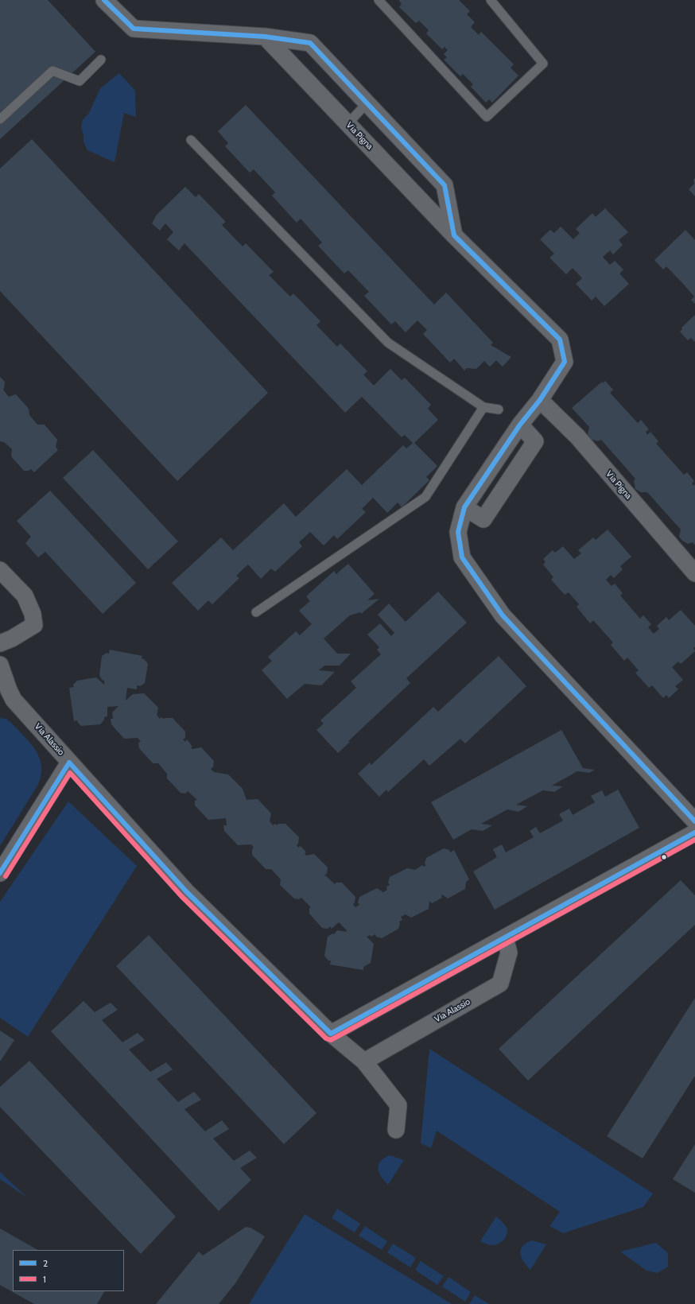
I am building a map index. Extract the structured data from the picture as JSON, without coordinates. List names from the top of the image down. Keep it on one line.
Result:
{"streets":{"street":["Via Pigna","Via Alassio"]},"lines":["transit line 2","transit line 1"],"legend":["2","1"]}
